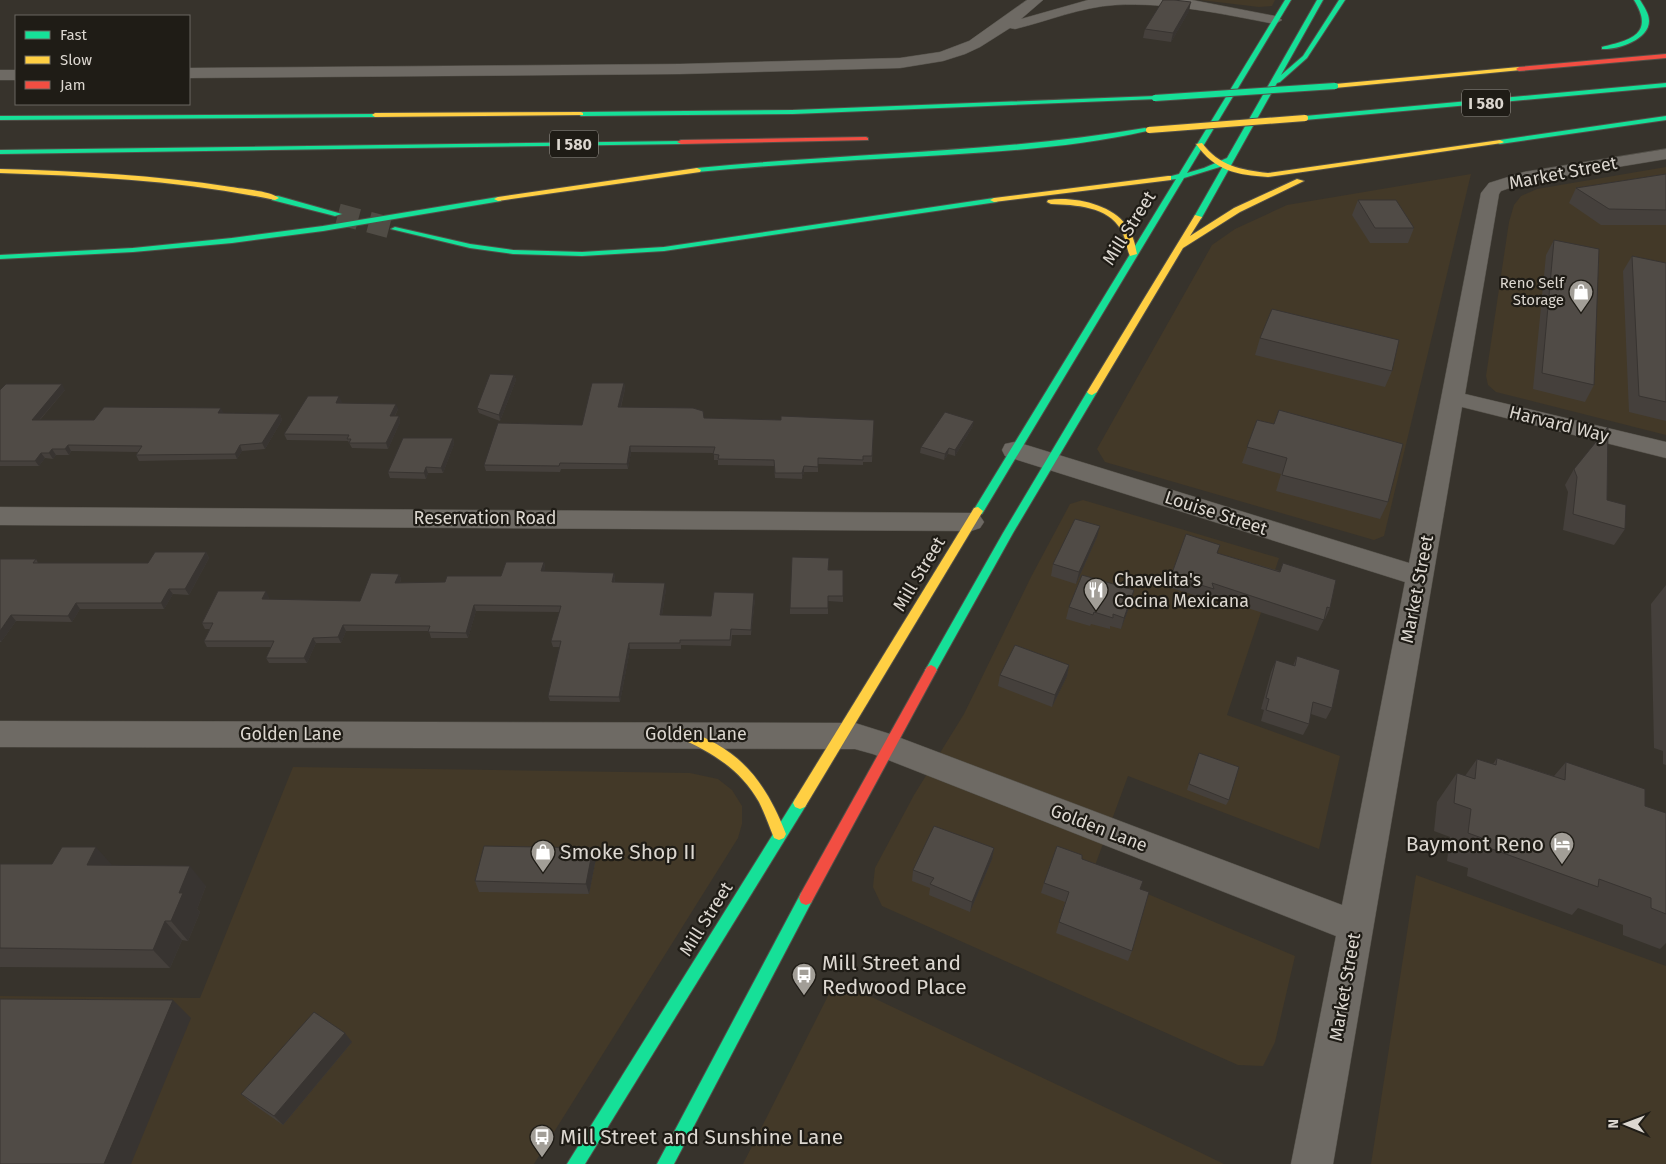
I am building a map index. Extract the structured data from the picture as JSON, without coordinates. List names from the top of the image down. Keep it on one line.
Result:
{"streets":{"main road":["I 580","Mill Street"],"street":["Market Street","Harvard Way","Louise Street","Reservation Road","Golden Lane"]},"crossings":[["Market Street","Harvard Way"],["Market Street","Louise Street"],["Market Street","Golden Lane"],["Mill Street","Louise Street"],["Mill Street","Reservation Road"],["Mill Street","Golden Lane"]],"places":{"shop":["Reno Self Storage","Smoke Shop II"],"restaurant":["Chavelita's Cocina Mexicana"],"hotel":["Baymont Reno"],"bus stop":["Mill Street and Redwood Place","Mill Street and Sunshine Lane"]},"legend":["Fast","Slow","Jam"],"north":"left"}
